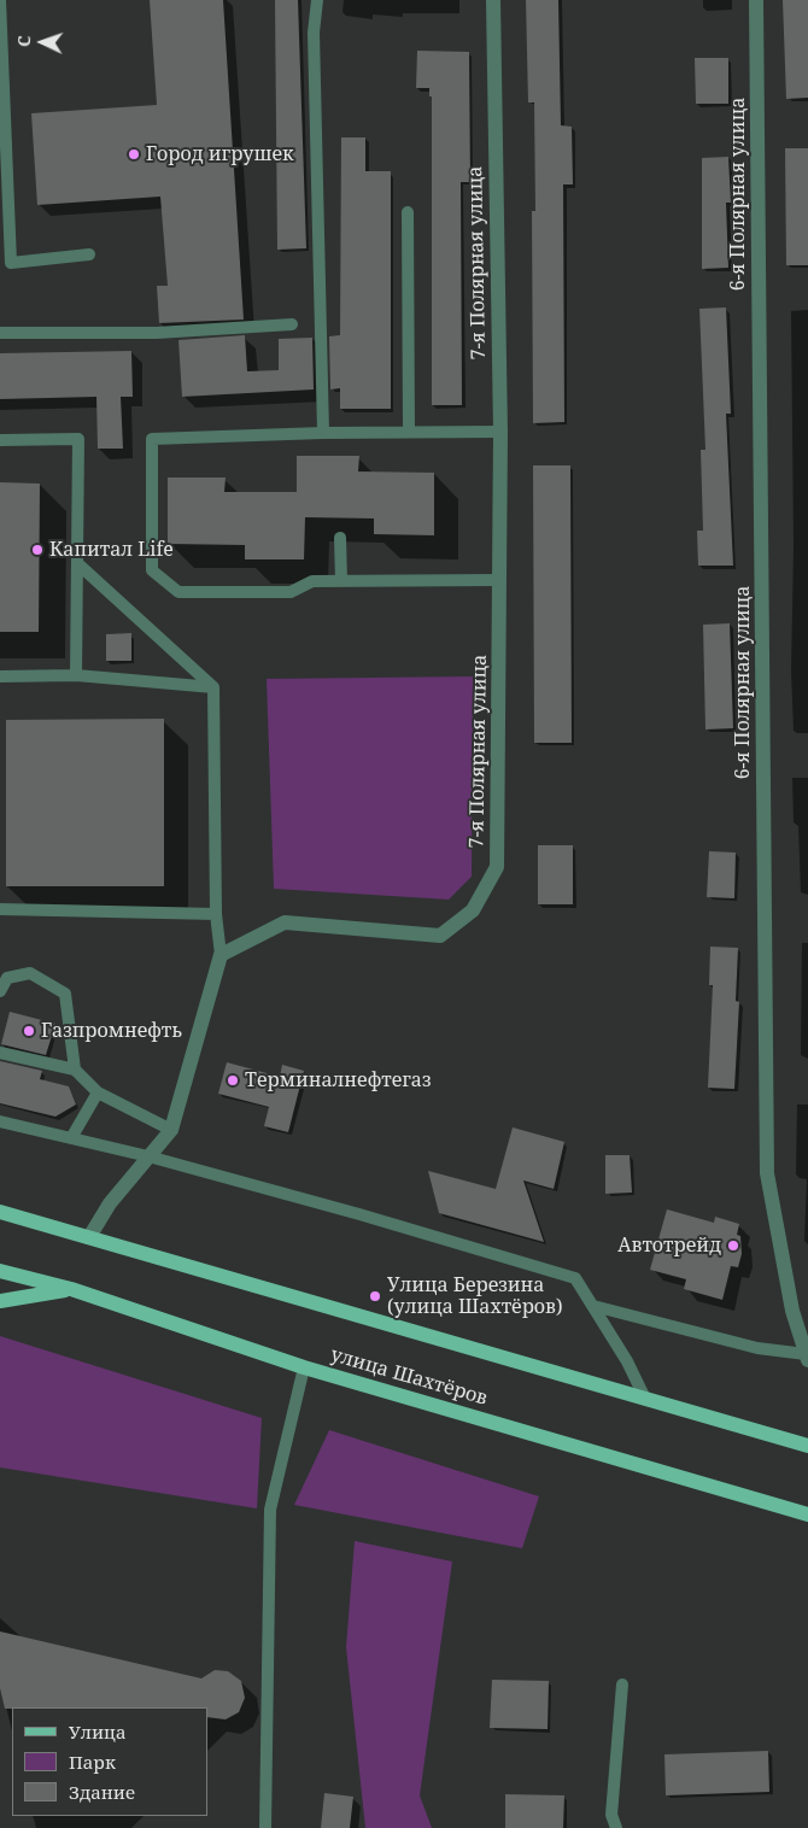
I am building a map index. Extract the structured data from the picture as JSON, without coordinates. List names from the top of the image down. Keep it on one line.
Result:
{"streets":{"main road":["улица Шахтёров"],"street":["6-я Полярная улица","7-я Полярная улица"]},"places":["Город игрушек","Капитал Life","Газпромнефть","Терминалнефтегаз","Автотрейд","Улица Березина (улица Шахтёров)"],"legend":["Улица","Парк","Здание"],"north":"left"}
